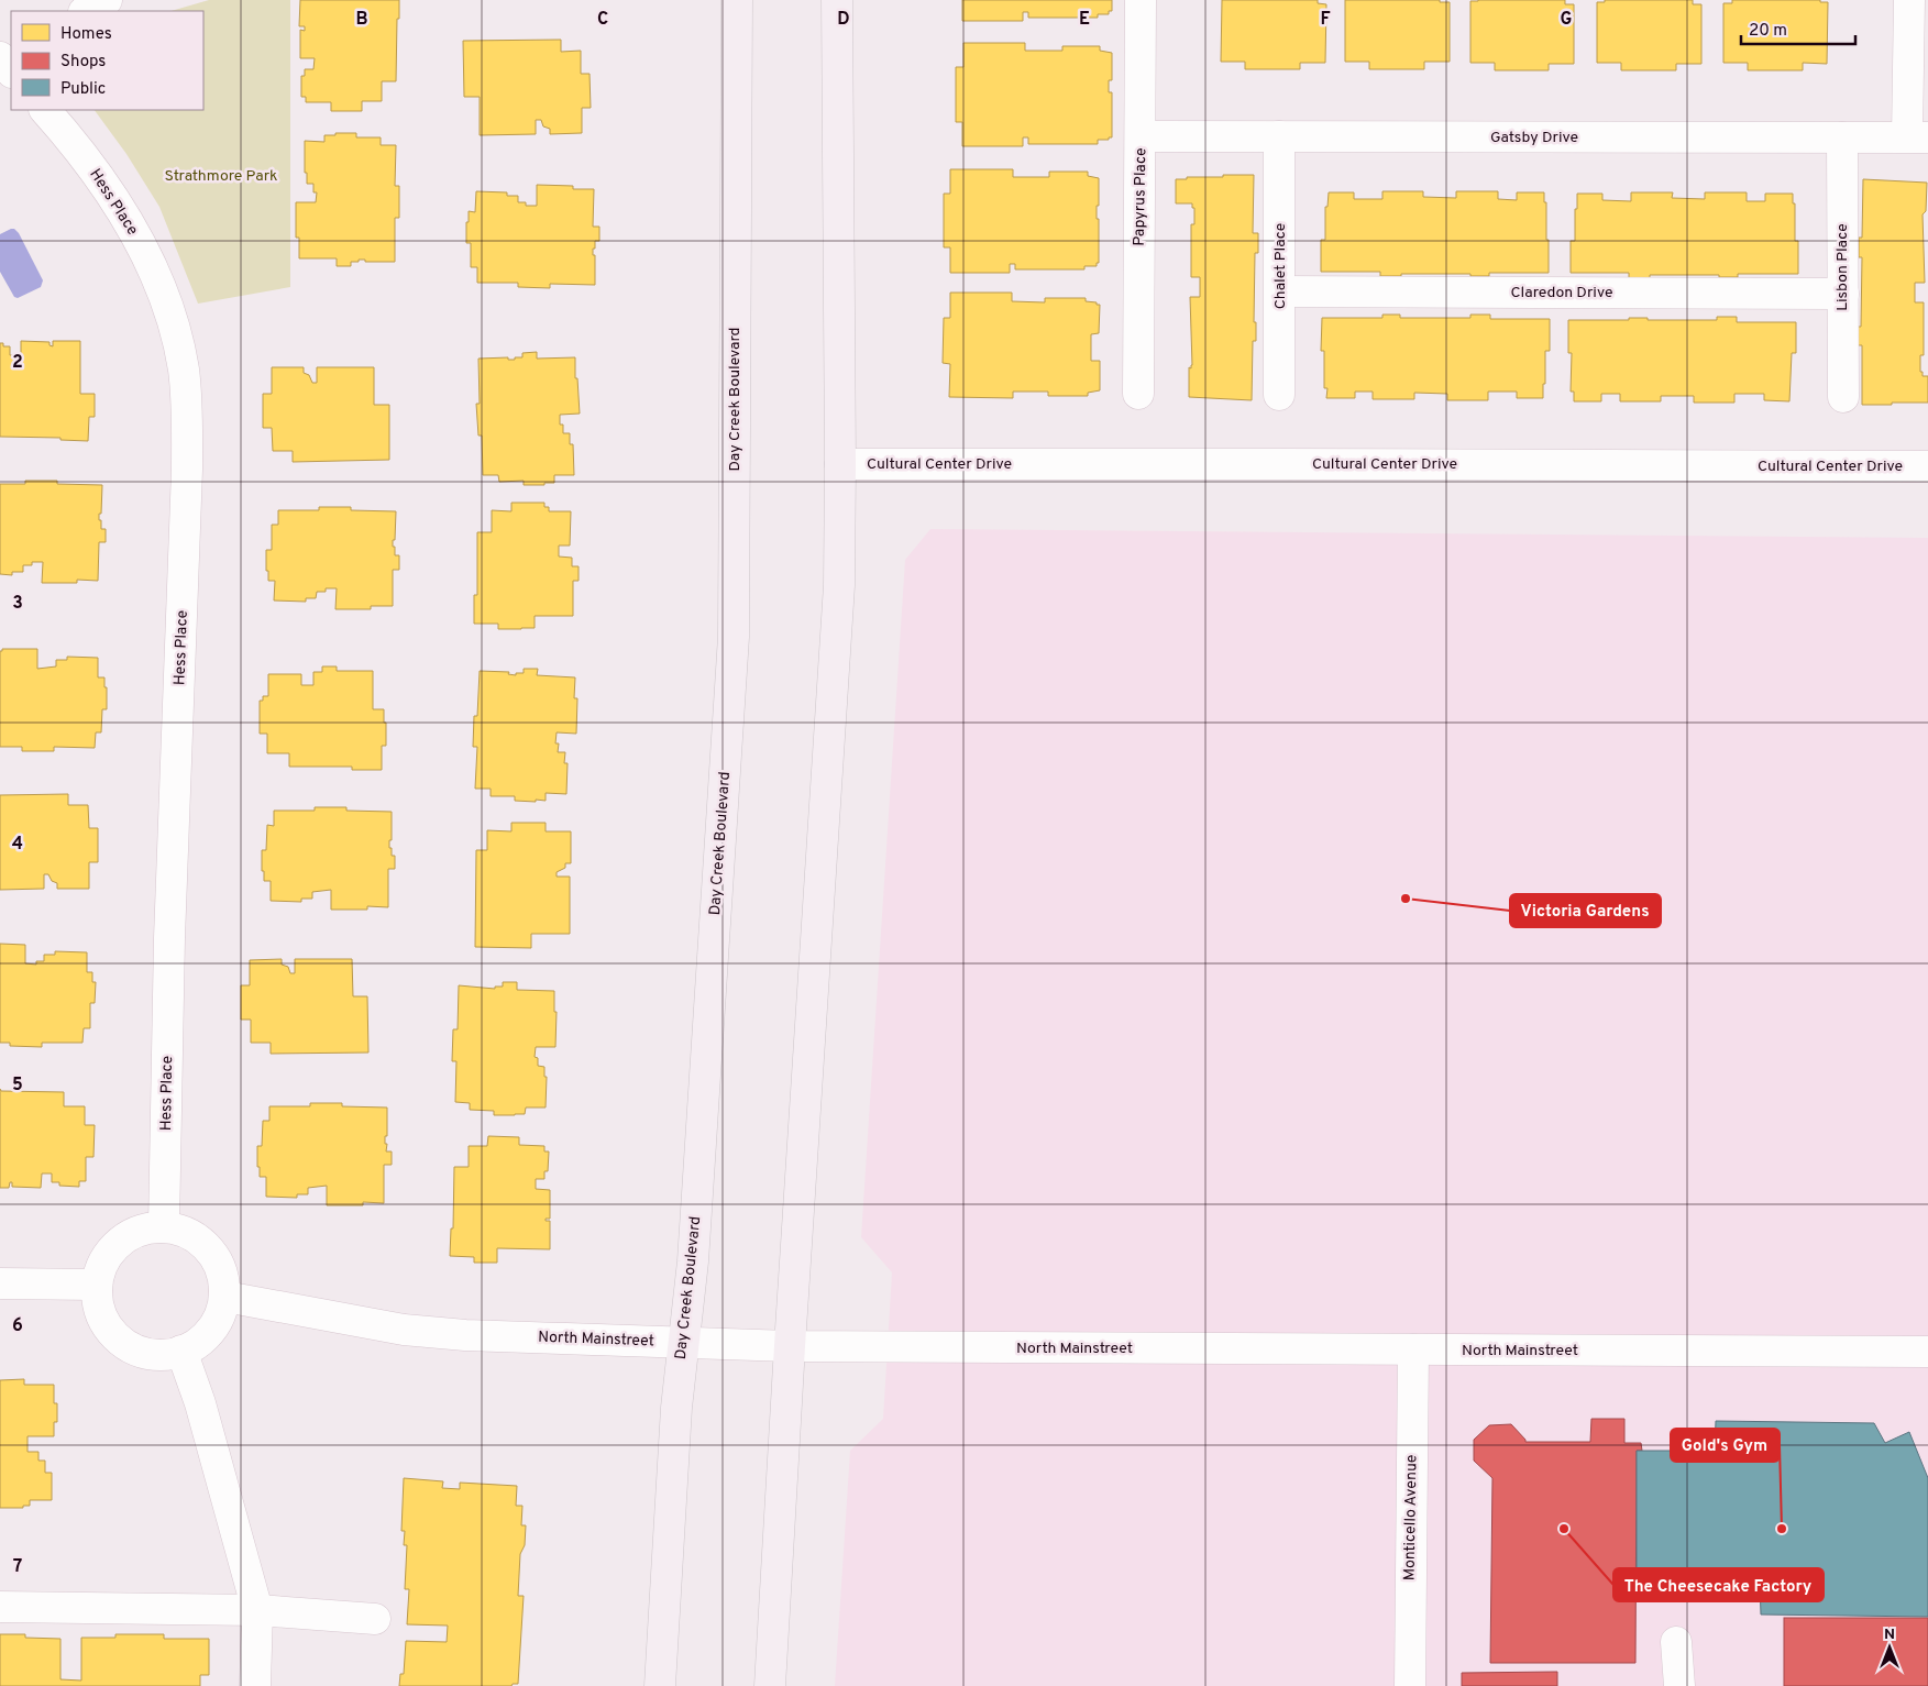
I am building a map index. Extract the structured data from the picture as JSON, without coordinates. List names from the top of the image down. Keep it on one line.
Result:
{"streets":{"main road":["Day Creek Boulevard"],"street":["Gatsby Drive","Papyrus Place","Hess Place","Chalet Place","Lisbon Place","Claredon Drive","Cultural Center Drive","North Mainstreet","Monticello Avenue"]},"crossings":[["Gatsby Drive","Papyrus Place"],["Gatsby Drive","Chalet Place"],["Gatsby Drive","Lisbon Place"],["Hess Place","North Mainstreet"],["Chalet Place","Claredon Drive"],["Lisbon Place","Claredon Drive"],["Day Creek Boulevard","North Mainstreet"],["North Mainstreet","Monticello Avenue"]],"parks":["Strathmore Park"],"places":["Victoria Gardens","The Cheesecake Factory","Gold's Gym"],"legend":["Homes","Shops","Public"],"scale_bar":"20 m","north":"top","grid":{"columns":["B","C","D","E","F","G"],"rows":["2","3","4","5","6","7"]}}
